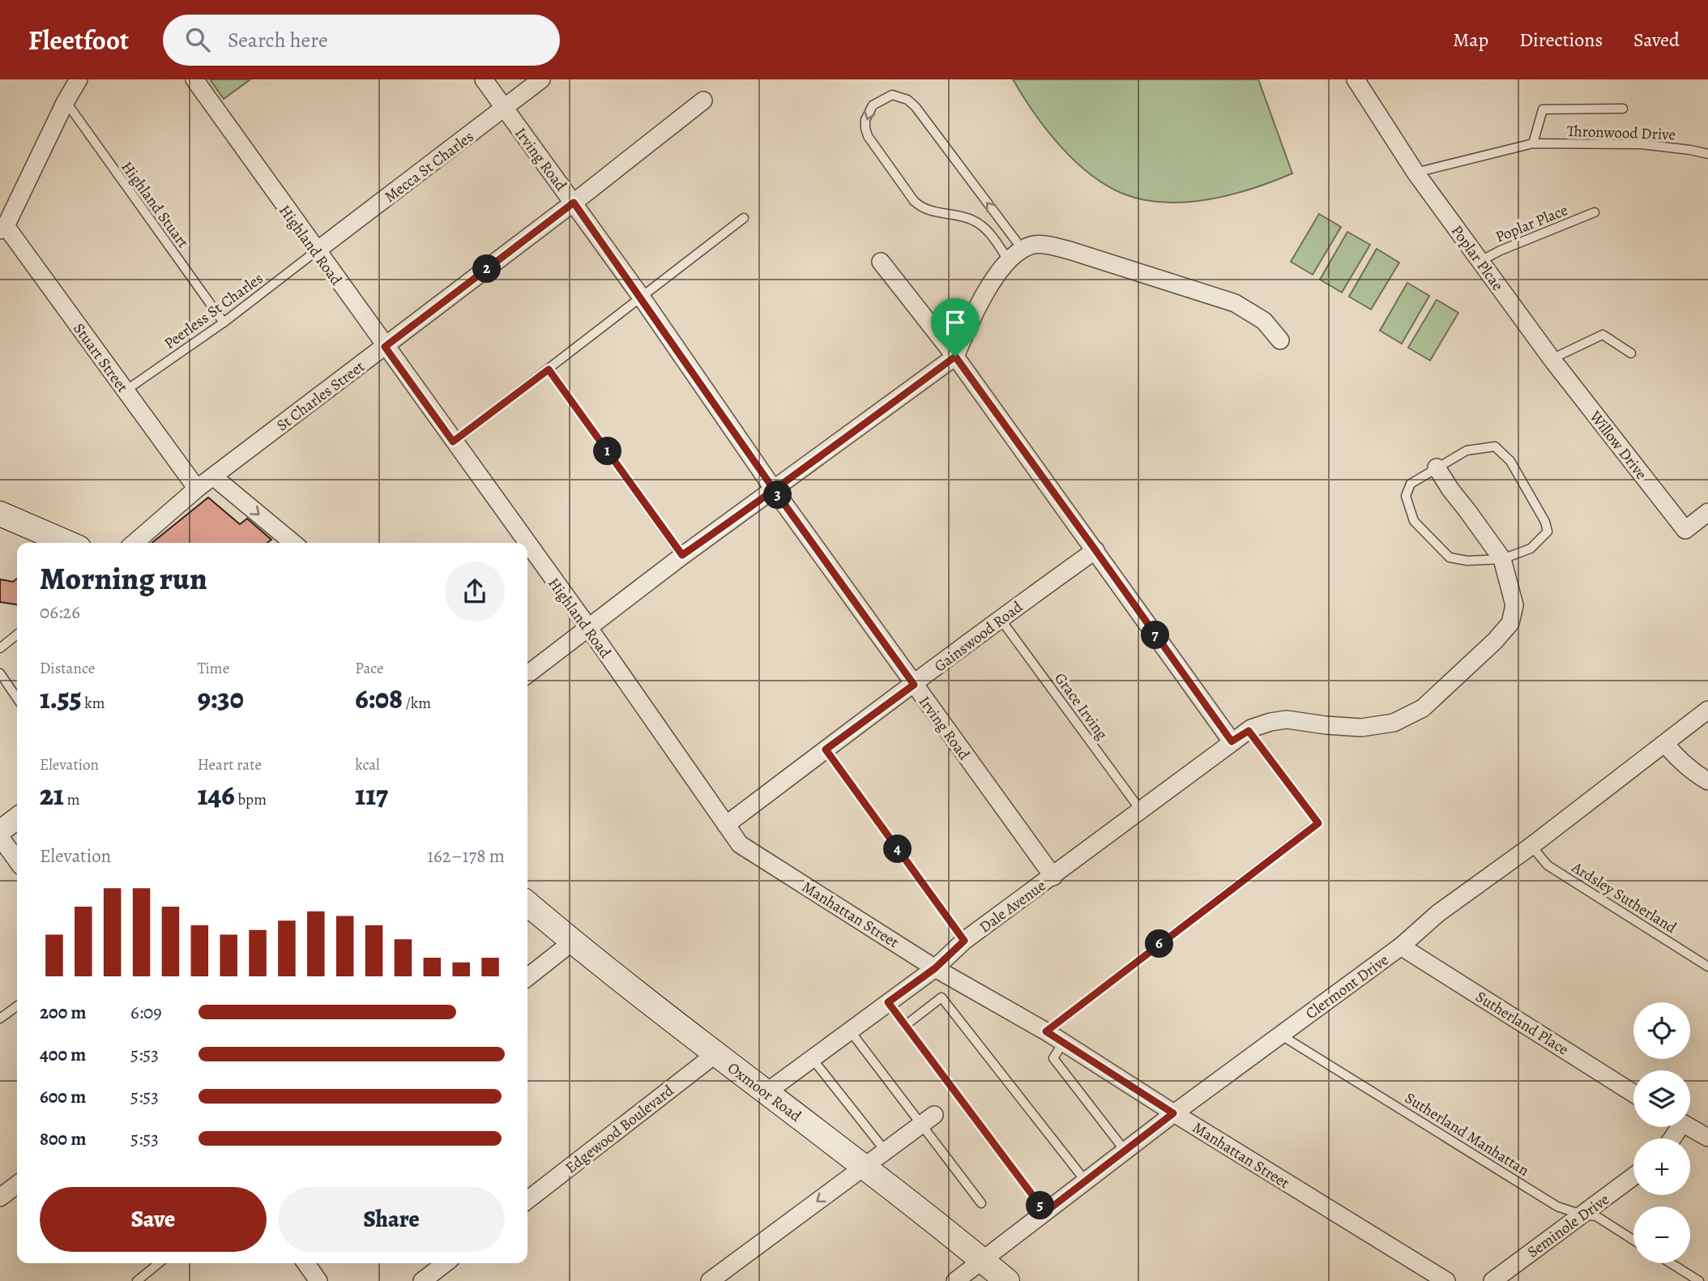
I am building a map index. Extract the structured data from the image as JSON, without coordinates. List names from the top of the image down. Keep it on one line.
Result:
{"streets":{"main road":["Oxmoor Road"],"street":["Irving Road","Mecca St Charles","Highland Road","Poplar Plcae","Stuart Street","St Charles Street","Willow Drive","Gainswood Road","Dale Avenue","Manhattan Street","Clermont Drive","Sutherland Place","Edgewood Boulevard","Seminole Drive"],"lane":["Thronwood Drive","Highland Stuart","Poplar Place","Peerless St Charles","Grace Irving","Ardsley Sutherland","Sutherland Manhattan"]},"crossings":[["Thronwood Drive","Poplar Plcae"],["Irving Road","Mecca St Charles"],["Irving Road","St Charles Street"],["Irving Road","Gainswood Road"],["Irving Road","Dale Avenue"],["Mecca St Charles","Highland Road"],["Mecca St Charles","Peerless St Charles"],["Highland Stuart","Peerless St Charles"],["Poplar Place","Poplar Plcae"],["Highland Road","Peerless St Charles"],["Highland Road","St Charles Street"],["Highland Road","Gainswood Road"],["Highland Road","Manhattan Street"],["Poplar Plcae","Willow Drive"],["Peerless St Charles","Stuart Street"],["Stuart Street","St Charles Street"],["Gainswood Road","Grace Irving"],["Gainswood Road","Manhattan Street"],["Grace Irving","Dale Avenue"],["Ardsley Sutherland","Clermont Drive"],["Dale Avenue","Manhattan Street"],["Dale Avenue","Oxmoor Road"],["Manhattan Street","Clermont Drive"],["Clermont Drive","Sutherland Place"],["Clermont Drive","Oxmoor Road"],["Clermont Drive","Sutherland Manhattan"],["Oxmoor Road","Edgewood Boulevard"],["Sutherland Manhattan","Seminole Drive"]],"page":{"header":"Fleetfoot","search":"Search here","nav":["Map","Directions","Saved"],"pins":["2","1","3","7","4","6","5"],"heading":["Morning run","06:26"],"stats":[["Distance","1.55 km"],["Time","9:30"],["Pace","6:08 /km"],["Elevation","21 m"],["Heart rate","146 bpm"],["kcal","117"]],"chart":["Elevation","162–178 m"],"list":[{"name":"200 m","note":"6:09"},{"name":"400 m","note":"5:53"},{"name":"600 m","note":"5:53"},{"name":"800 m","note":"5:53"}],"map_buttons":["+","−"],"buttons":["Save","Share"]}}
